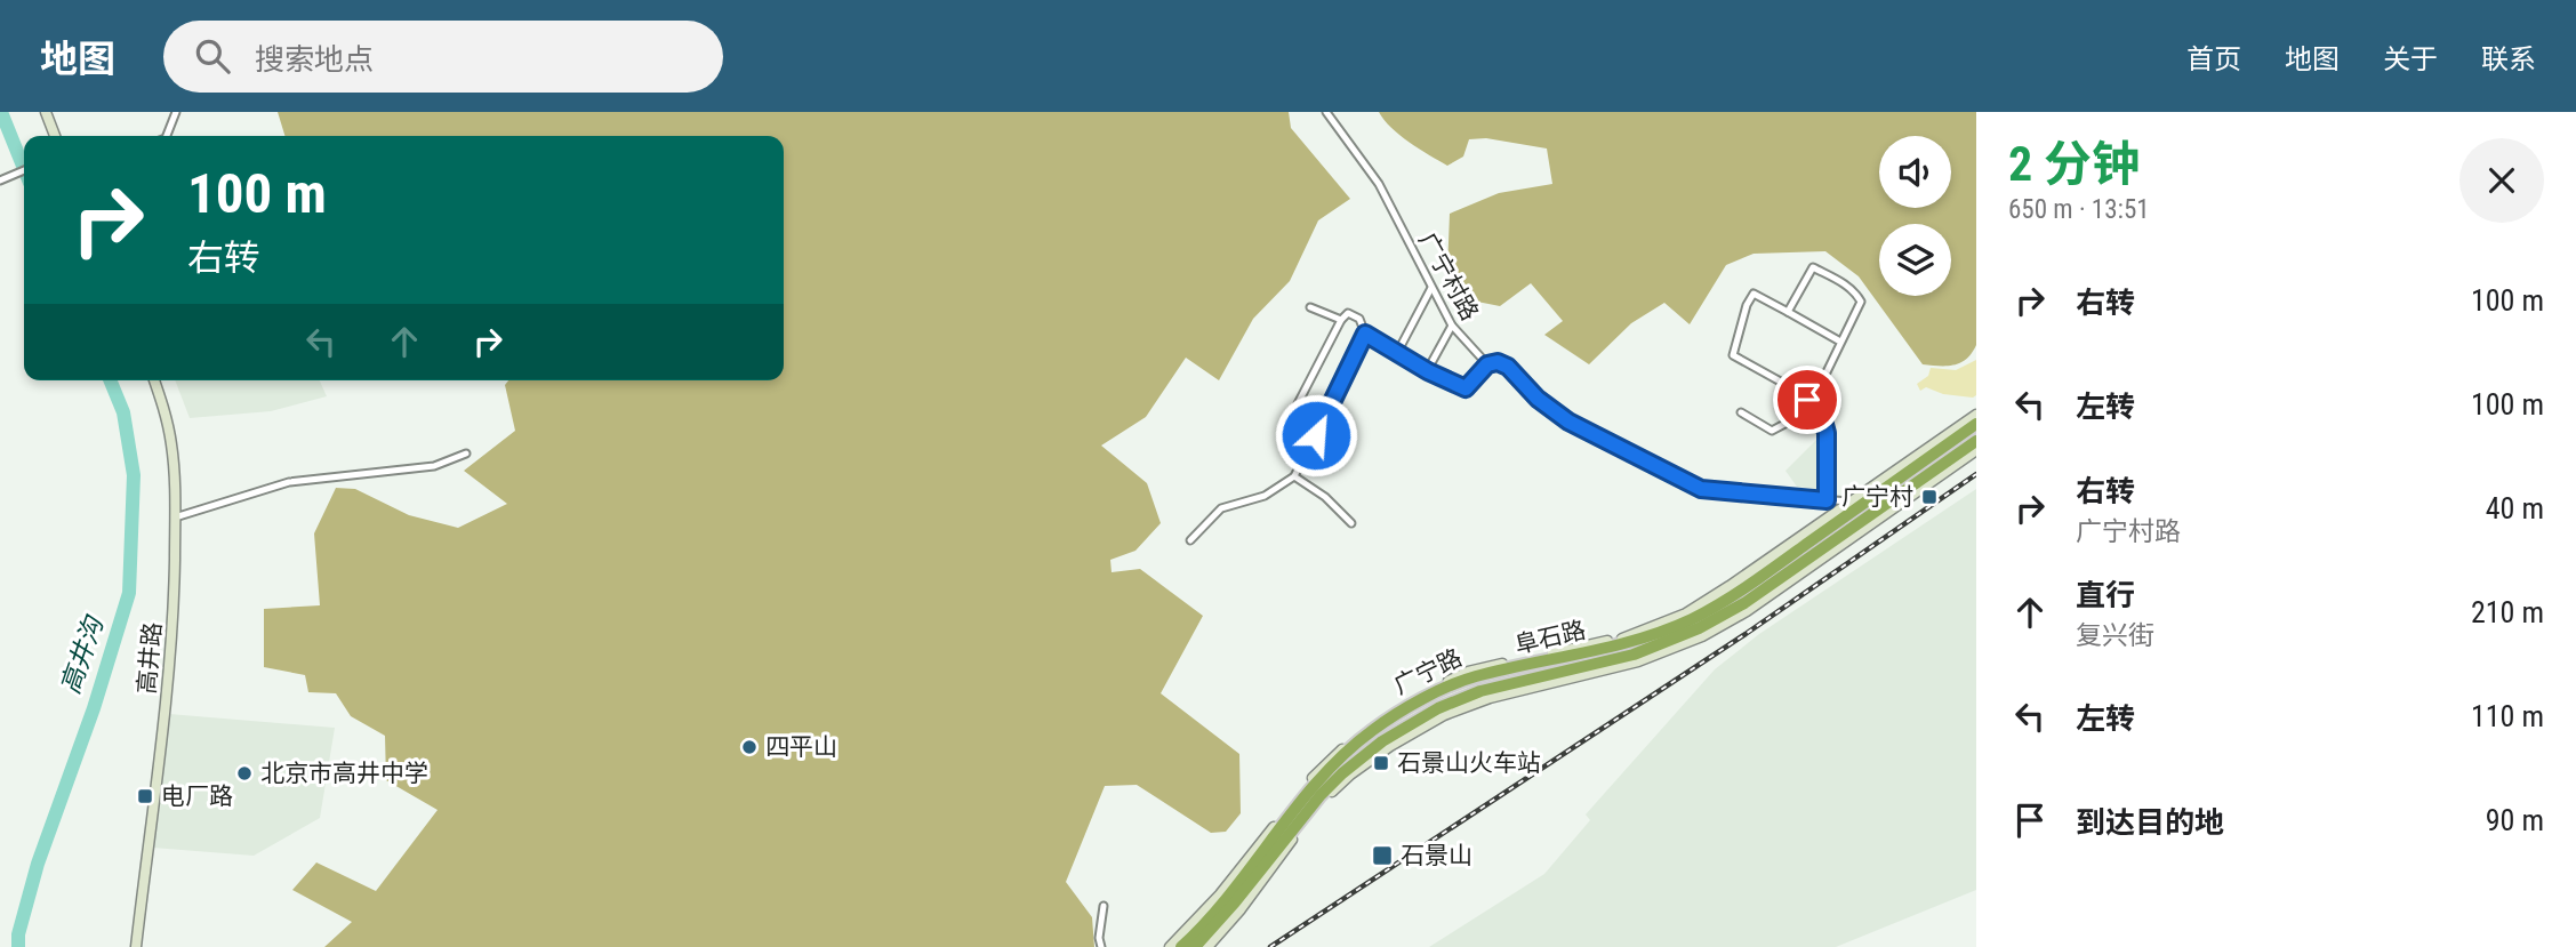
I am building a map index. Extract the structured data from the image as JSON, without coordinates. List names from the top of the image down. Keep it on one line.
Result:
{"streets":{"highway":["阜石路"],"street":["广宁村路","高井路","广宁路"]},"water":["高井沟"],"places":{"transit":["广宁村","石景山火车站","电厂路","石景山"],"other":["四平山","北京市高井中学"]},"page":{"header":"地图","search":"搜索地点","nav":["首页","地图","关于","联系"],"heading":["2 分钟","650 m · 13:51"],"turn":["100 m","右转"],"list":[{"name":"右转","value":"100 m"},{"name":"左转","value":"100 m"},{"name":"右转","note":"广宁村路","value":"40 m"},{"name":"直行","note":"复兴街","value":"210 m"},{"name":"左转","value":"110 m"},{"name":"到达目的地","value":"90 m"}]}}
